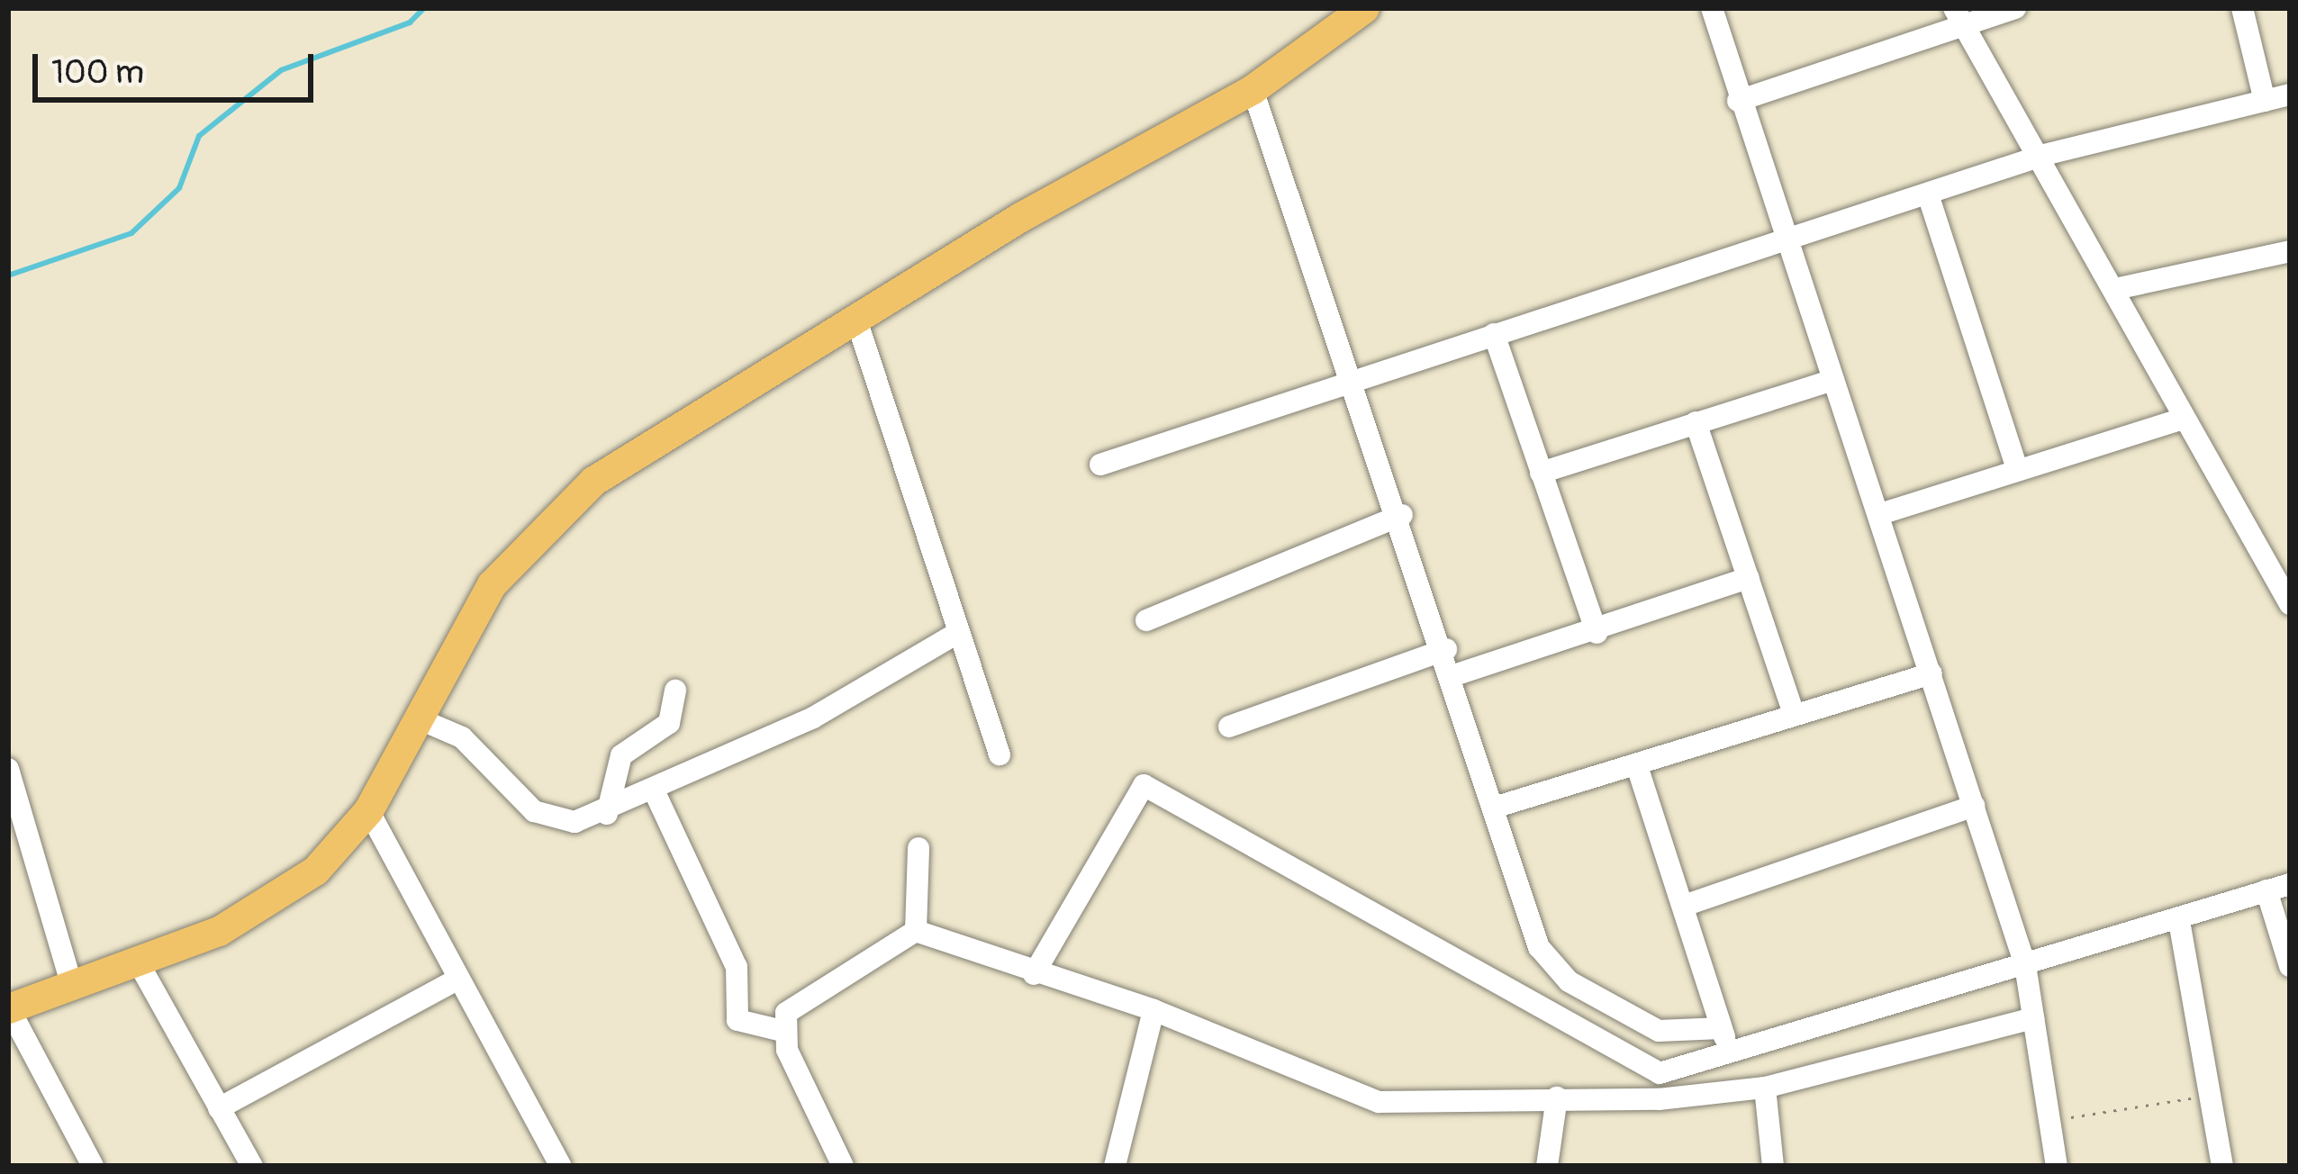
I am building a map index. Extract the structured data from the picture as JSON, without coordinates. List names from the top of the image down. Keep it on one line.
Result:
{"scale_bar":"100 m"}
